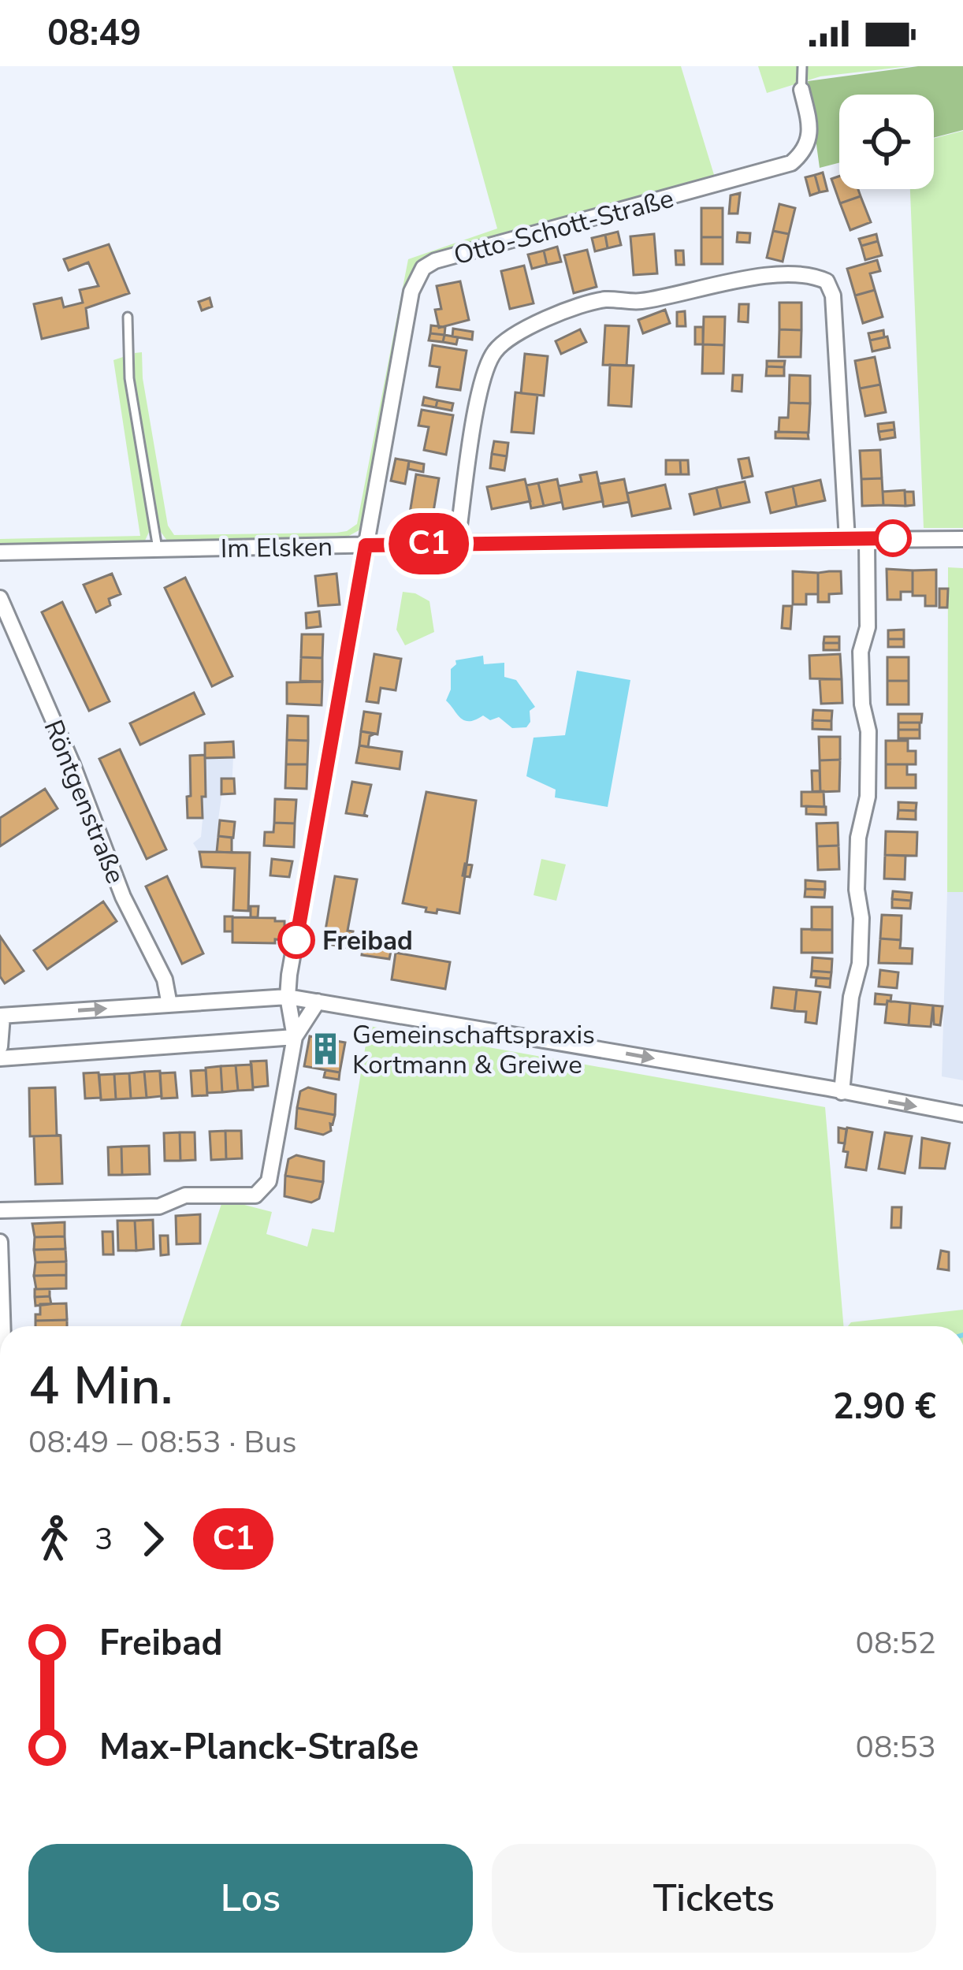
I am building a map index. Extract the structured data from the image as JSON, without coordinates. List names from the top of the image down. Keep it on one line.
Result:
{"streets":{"street":["Otto-Schott-Straße","Im Elsken","Röntgenstraße"]},"crossings":[["Otto-Schott-Straße","Im Elsken"]],"places":{"other":["Freibad"],"building":["Gemeinschaftspraxis Kortmann & Greiwe"]},"lines":["bus line C1"],"page":{"status":"08:49","on_map":"C1","heading":["4 Min.","08:49 – 08:53 · Bus","2.90 €"],"legs":["3","C1"],"list":[{"name":"Freibad","value":"08:52"},{"name":"Max-Planck-Straße","value":"08:53"}],"buttons":["Los","Tickets"]}}
